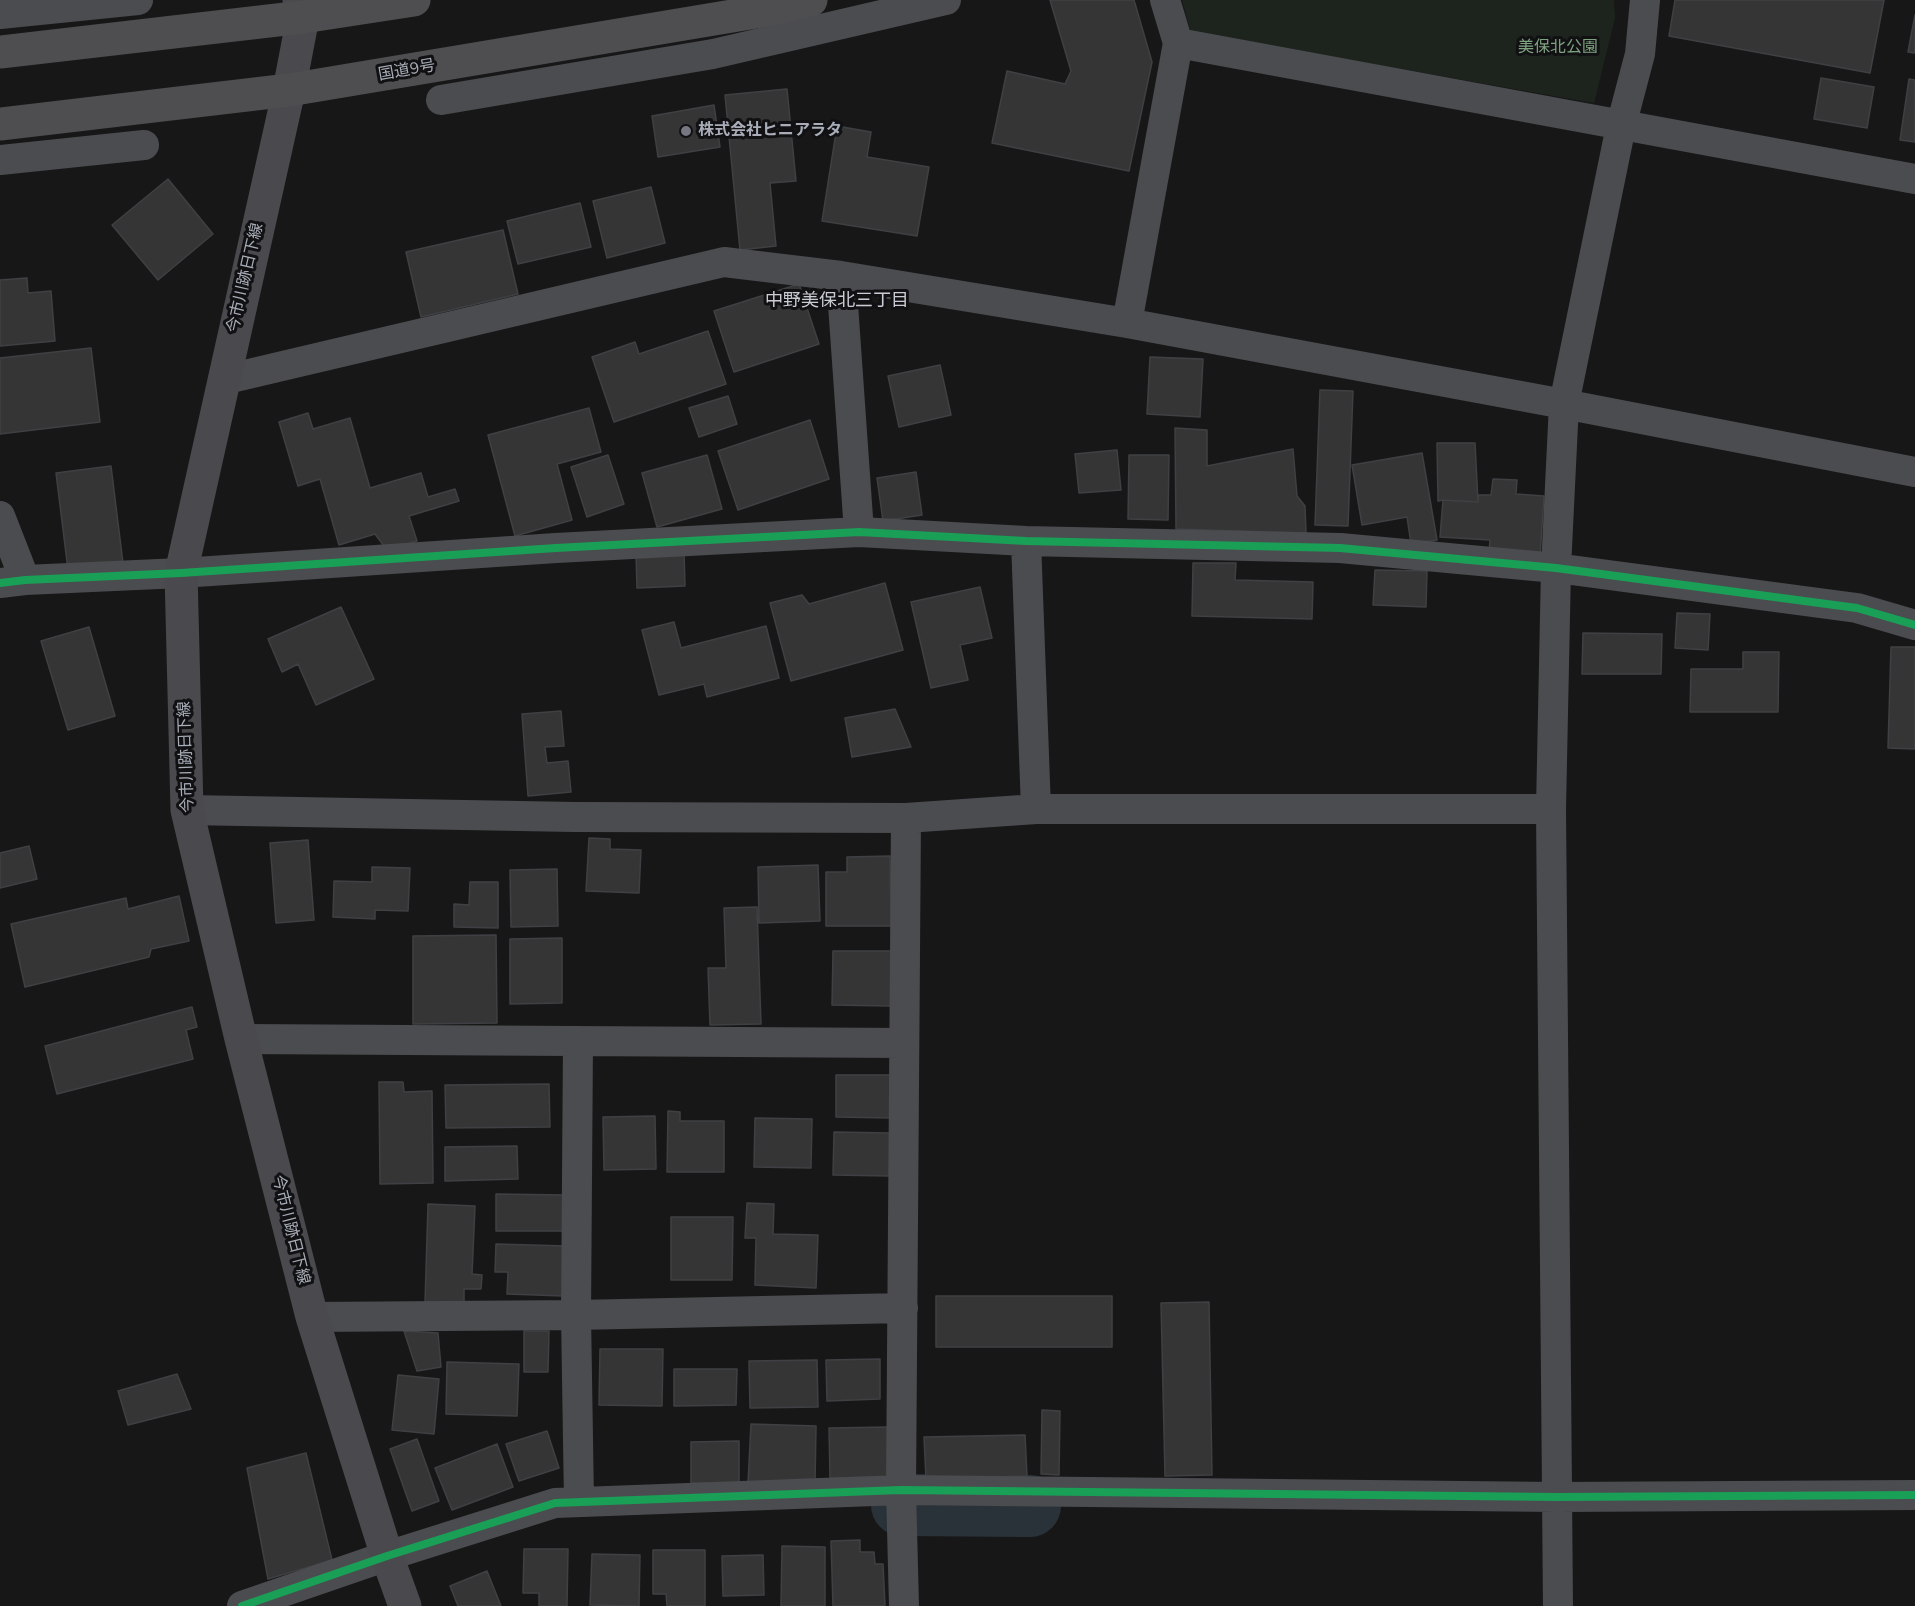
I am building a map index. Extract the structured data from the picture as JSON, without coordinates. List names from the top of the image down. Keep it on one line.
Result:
{"streets":{"highway":["国道9号"],"street":["今市川跡日下線"]},"crossings":[["国道9号","今市川跡日下線"]],"districts":["中野美保北三丁目"],"parks":["美保北公園"],"places":["株式会社ヒニアラタ"]}
